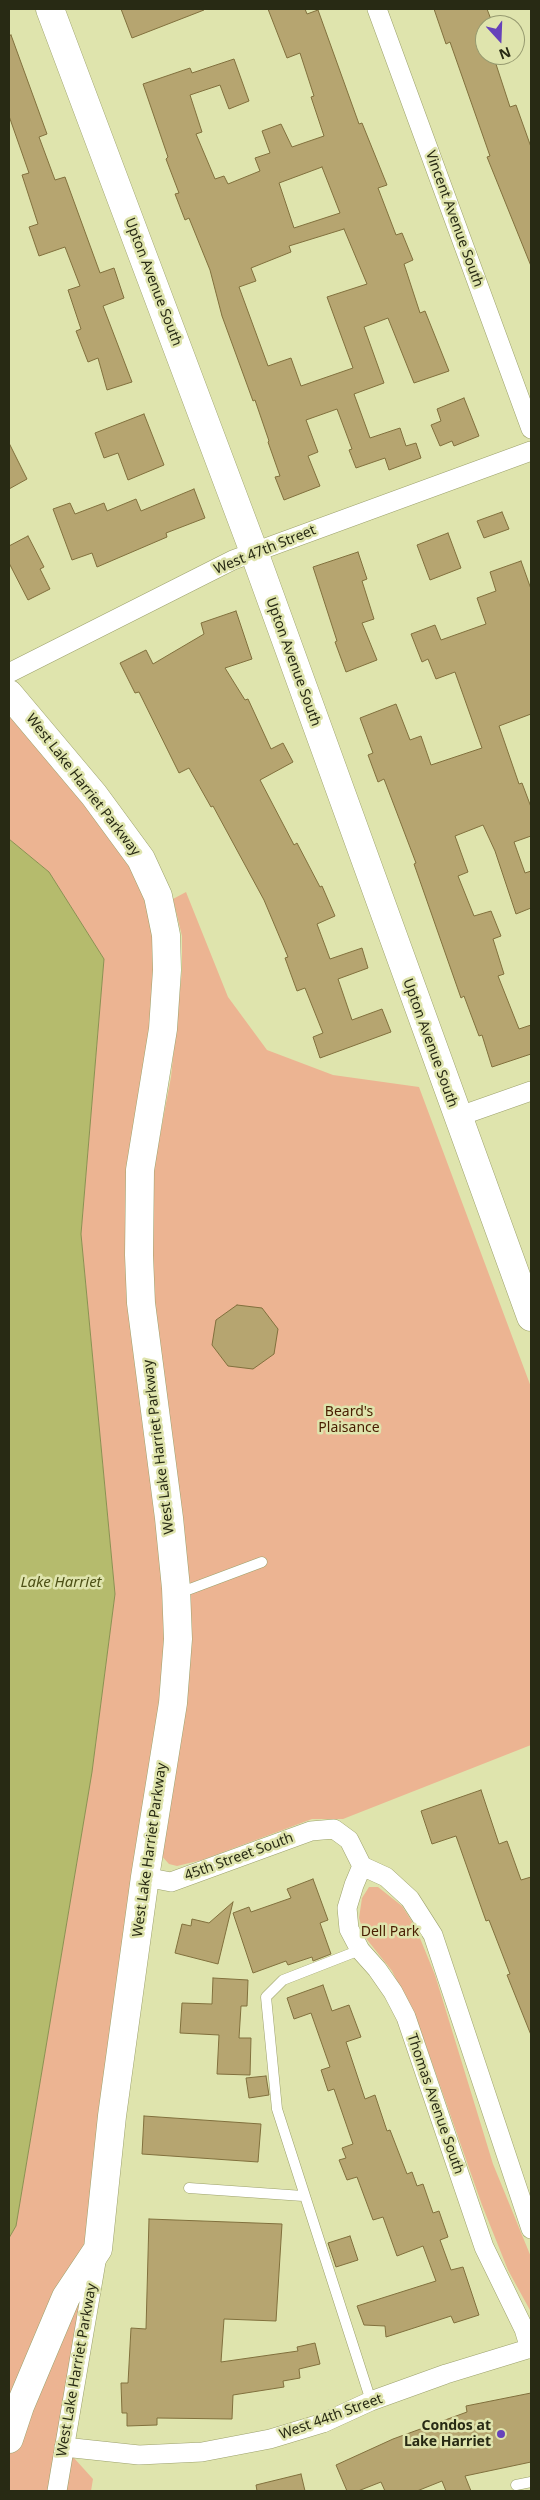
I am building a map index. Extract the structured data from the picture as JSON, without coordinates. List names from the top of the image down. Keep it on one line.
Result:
{"streets":{"street":["Vincent Avenue South","Upton Avenue South","West 47th Street","West Lake Harriet Parkway","45th Street South","Thomas Avenue South","West 44th Street"]},"crossings":[["Upton Avenue South","West 47th Street"],["West Lake Harriet Parkway","45th Street South"],["West Lake Harriet Parkway","West 44th Street"],["45th Street South","Thomas Avenue South"],["Thomas Avenue South","West 44th Street"]],"water":["Lake Harriet"],"parks":["Beard's Plaisance","Dell Park"],"places":["Condos at Lake Harriet"],"north":"bottom"}
